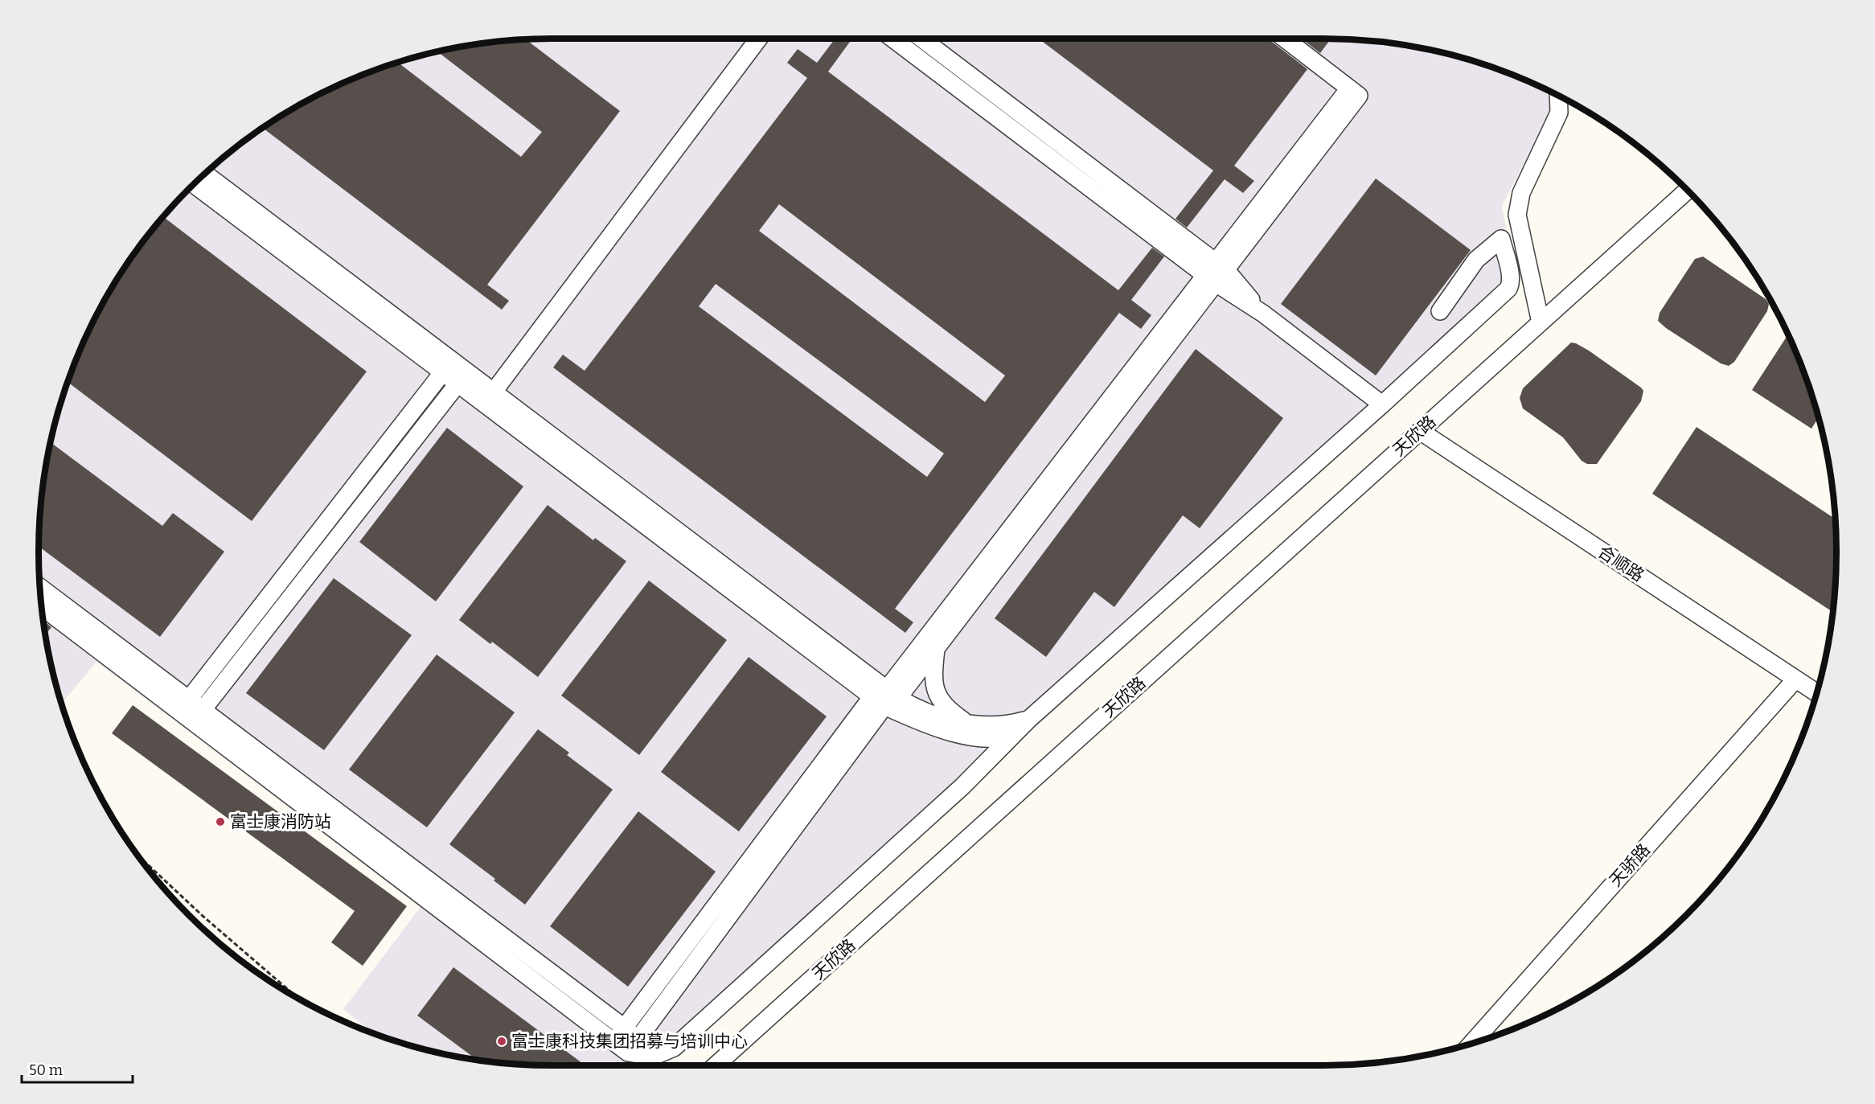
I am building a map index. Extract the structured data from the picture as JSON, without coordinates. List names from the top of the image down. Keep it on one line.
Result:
{"streets":{"street":["天欣路","合顺路","天骄路"]},"crossings":[["天欣路","合顺路"],["合顺路","天骄路"]],"places":["富士康消防站","富士康科技集团招募与培训中心"],"scale_bar":"50 m"}
